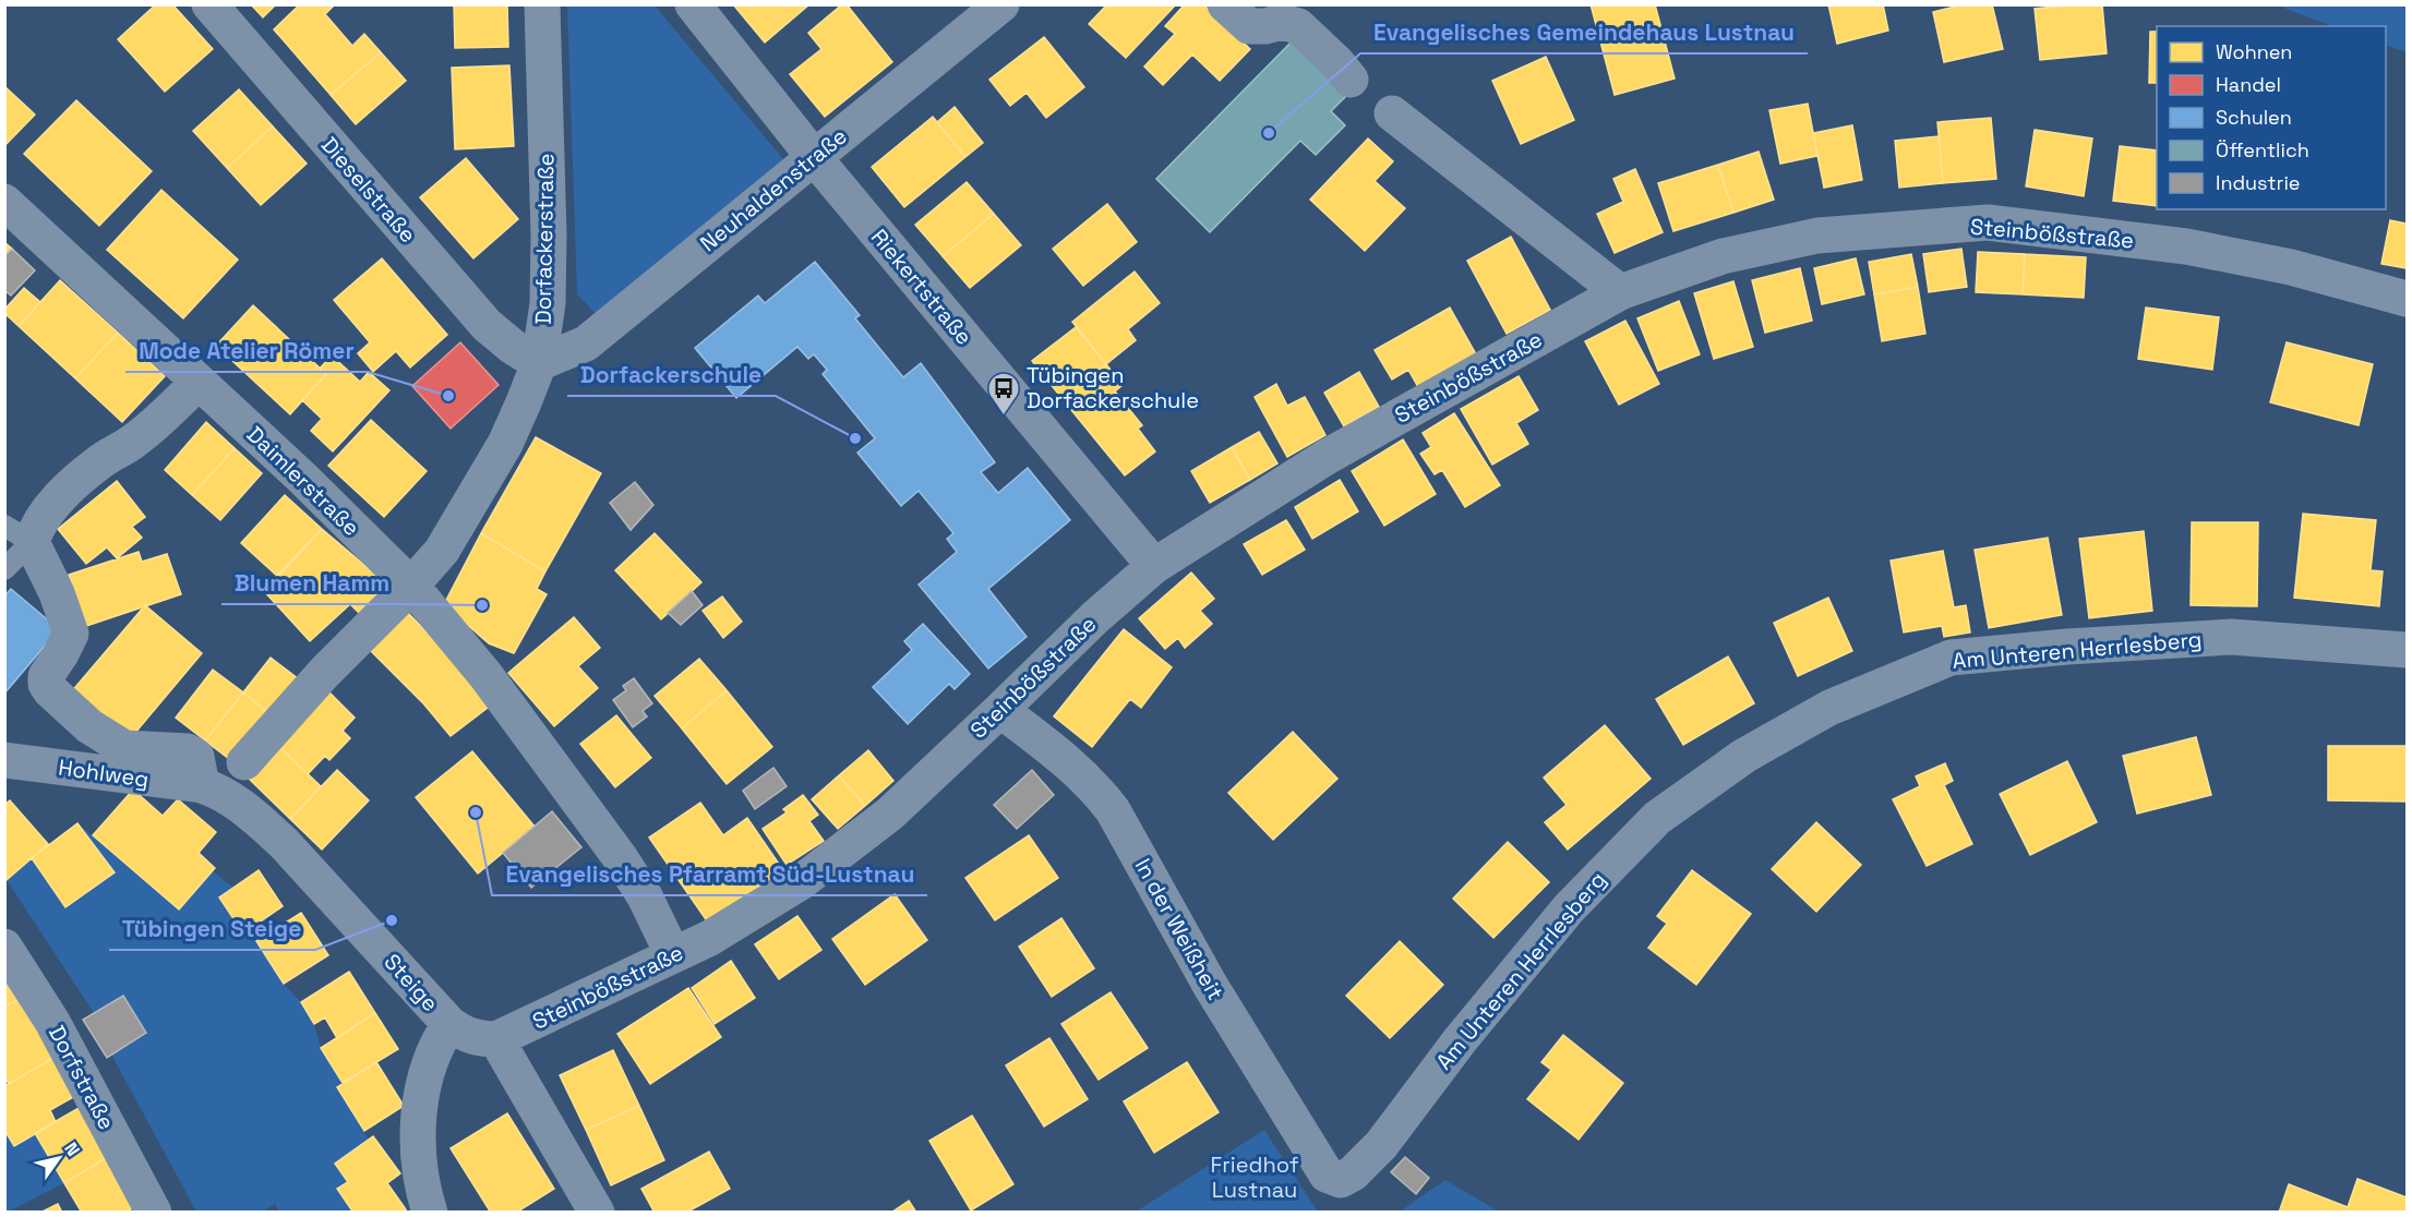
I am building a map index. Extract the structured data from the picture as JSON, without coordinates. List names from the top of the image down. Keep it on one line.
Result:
{"streets":{"street":["Dieselstraße","Neuhaldenstraße","Steinbößstraße","Dorfackerstraße","Riekertstraße","Daimlerstraße","Am Unteren Herrlesberg","Hohlweg","In der Weißheit","Steige","Dorfstraße"]},"crossings":[["Dieselstraße","Neuhaldenstraße"],["Dieselstraße","Dorfackerstraße"],["Neuhaldenstraße","Dorfackerstraße"],["Neuhaldenstraße","Riekertstraße"],["Steinbößstraße","Riekertstraße"],["Steinbößstraße","Daimlerstraße"],["Steinbößstraße","In der Weißheit"],["Dorfackerstraße","Daimlerstraße"],["Am Unteren Herrlesberg","In der Weißheit"],["Hohlweg","Steige"]],"parks":["Friedhof Lustnau"],"places":{"other":["Evangelisches Gemeindehaus Lustnau","Mode Atelier Römer","Dorfackerschule","Blumen Hamm","Evangelisches Pfarramt Süd-Lustnau","Tübingen Steige"],"bus stop":["Tübingen Dorfackerschule"]},"legend":["Wohnen","Handel","Schulen","Öffentlich","Industrie"],"north":"top right"}
